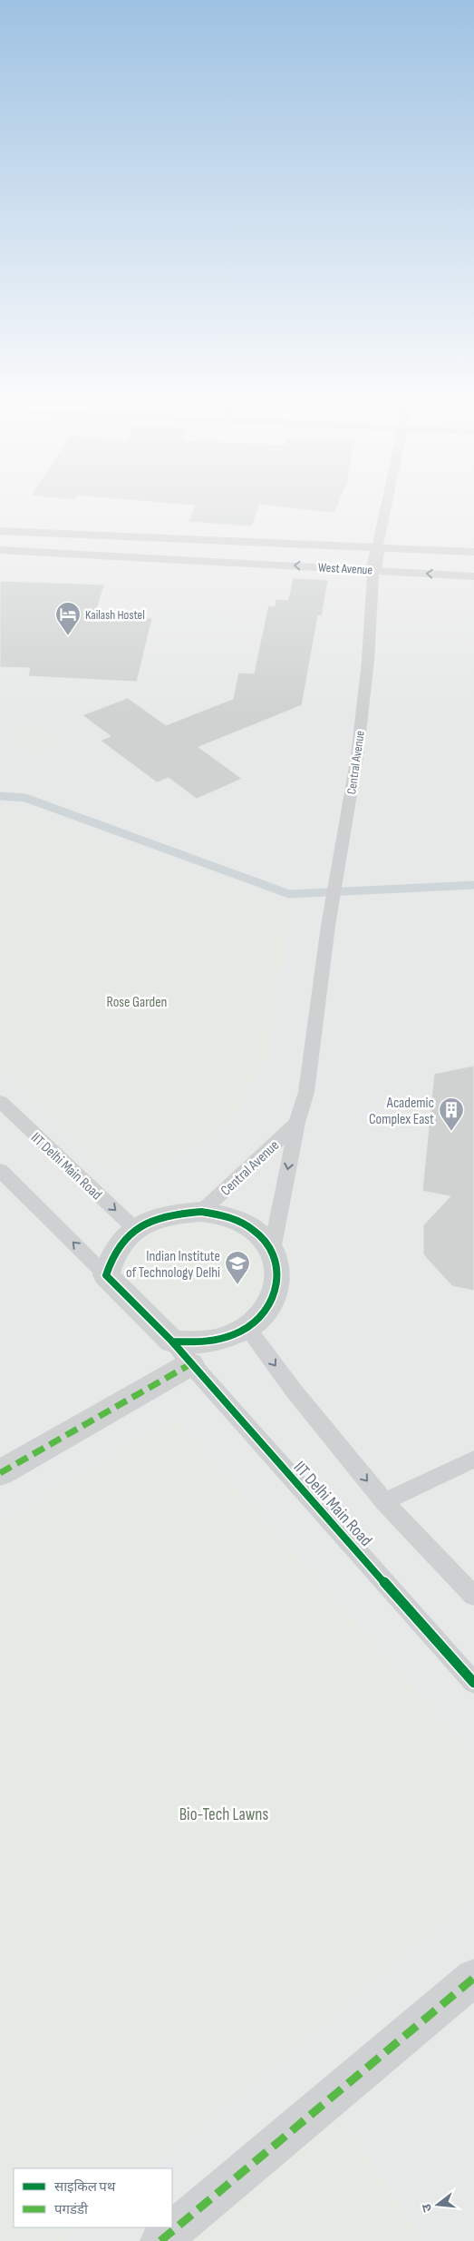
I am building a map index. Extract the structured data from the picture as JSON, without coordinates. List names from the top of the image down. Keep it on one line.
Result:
{"streets":{"street":["Central Avenue"],"lane":["West Avenue","IIT Delhi Main Road"]},"crossings":[["West Avenue","Central Avenue"],["Central Avenue","IIT Delhi Main Road"]],"parks":["Rose Garden","Bio-Tech Lawns"],"places":{"hotel":["Kailash Hostel"],"building":["Academic Complex East"],"school or university":["Indian Institute of Technology Delhi"]},"legend":["साइकिल पथ","पगडंडी"],"north":"left"}
